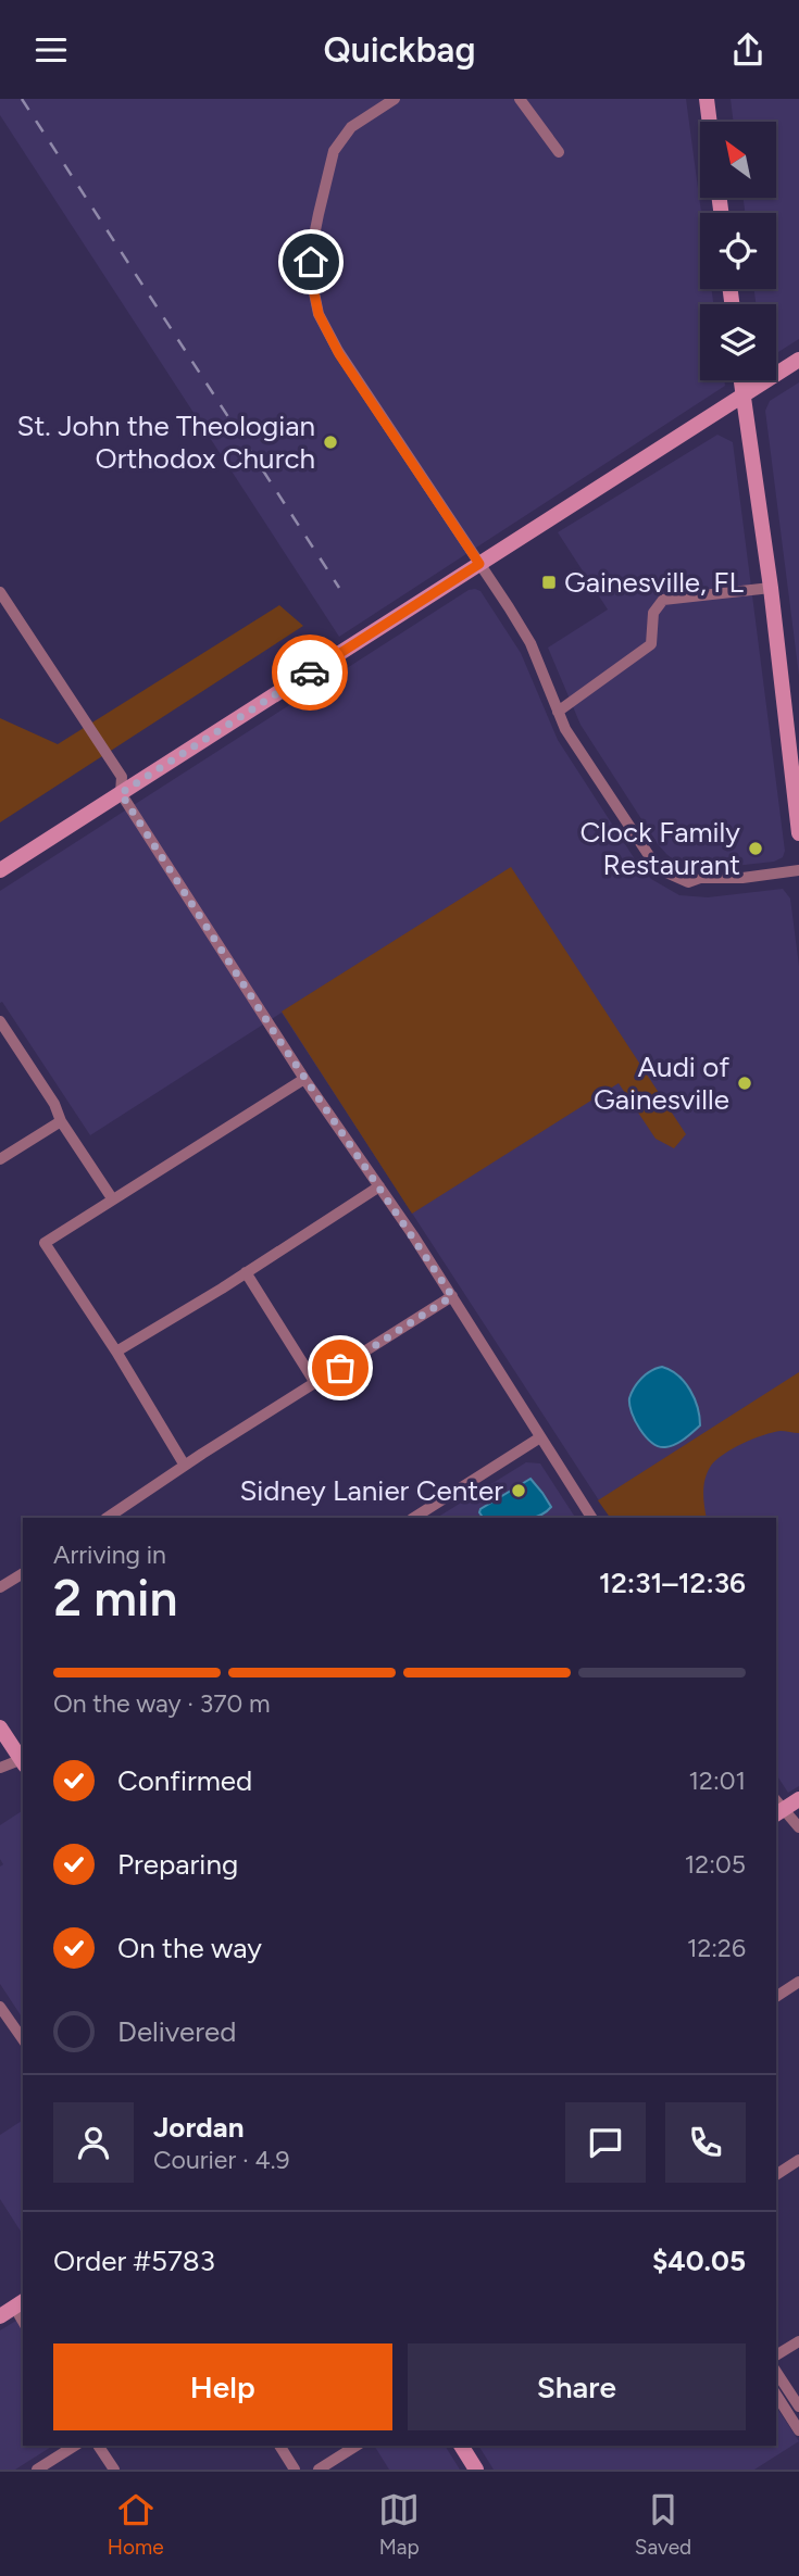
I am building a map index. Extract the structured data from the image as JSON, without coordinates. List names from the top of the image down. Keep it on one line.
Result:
{"places":{"other":["St. John the Theologian Orthodox Church","Clock Family Restaurant","Audi of Gainesville","Sidney Lanier Center"],"transit":["Gainesville, FL"]},"north":"top left","page":{"header":"Quickbag","heading":["2 min","Arriving in","12:31–12:36"],"panel":["Jordan","Courier · 4.9","Order #5783","$40.05"],"bar":"On the way · 370 m","list":[["Confirmed","12:01"],["Preparing","12:05"],["On the way","12:26"],"Delivered"],"buttons":["Help","Share"],"tabs":["Home","Map","Saved"]}}
